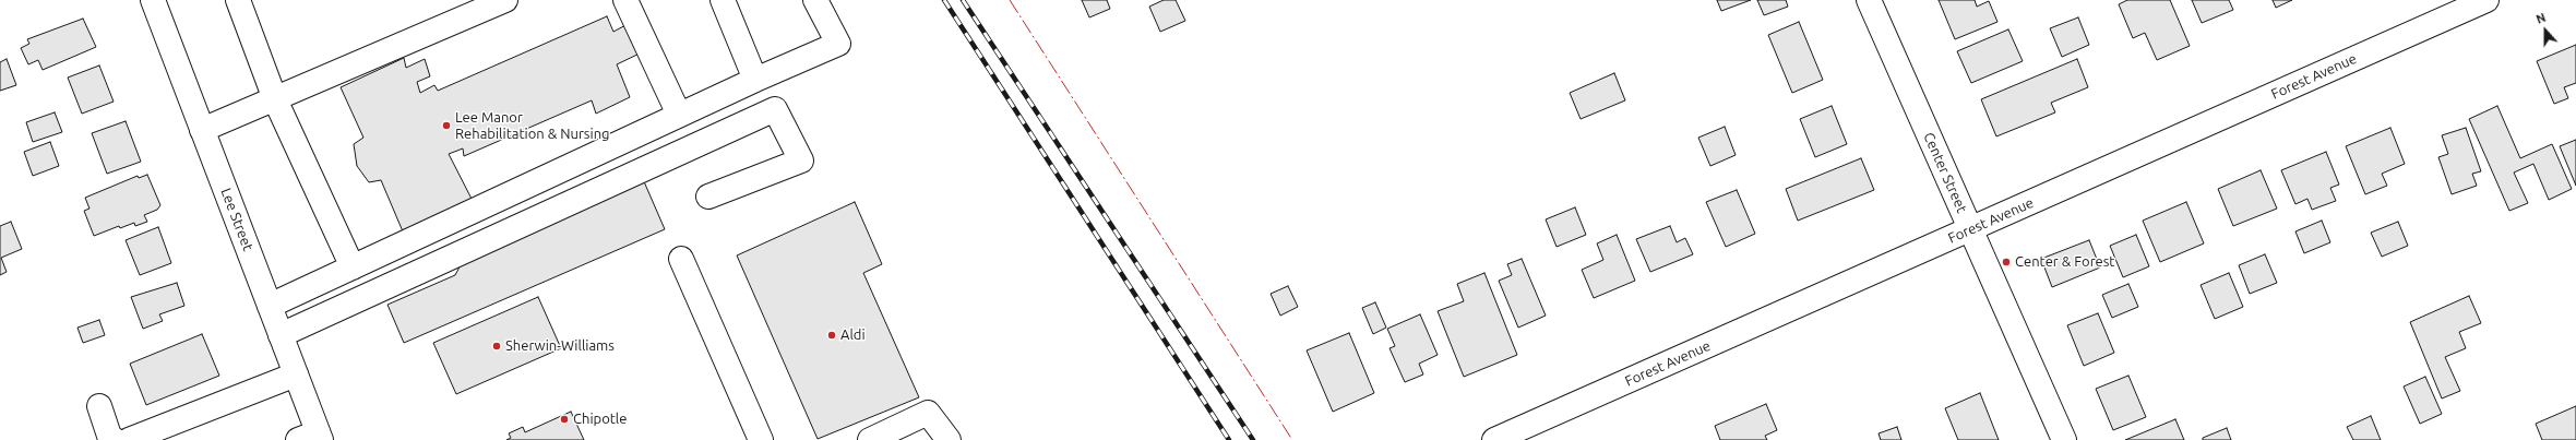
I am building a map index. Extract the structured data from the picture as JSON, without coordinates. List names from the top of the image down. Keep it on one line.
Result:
{"streets":{"street":["Forest Avenue","Center Street","Lee Street"]},"crossings":[["Forest Avenue","Center Street"]],"places":["Lee Manor Rehabilitation & Nursing","Center & Forest","Aldi","Sherwin-Williams","Chipotle"],"north":"top"}
